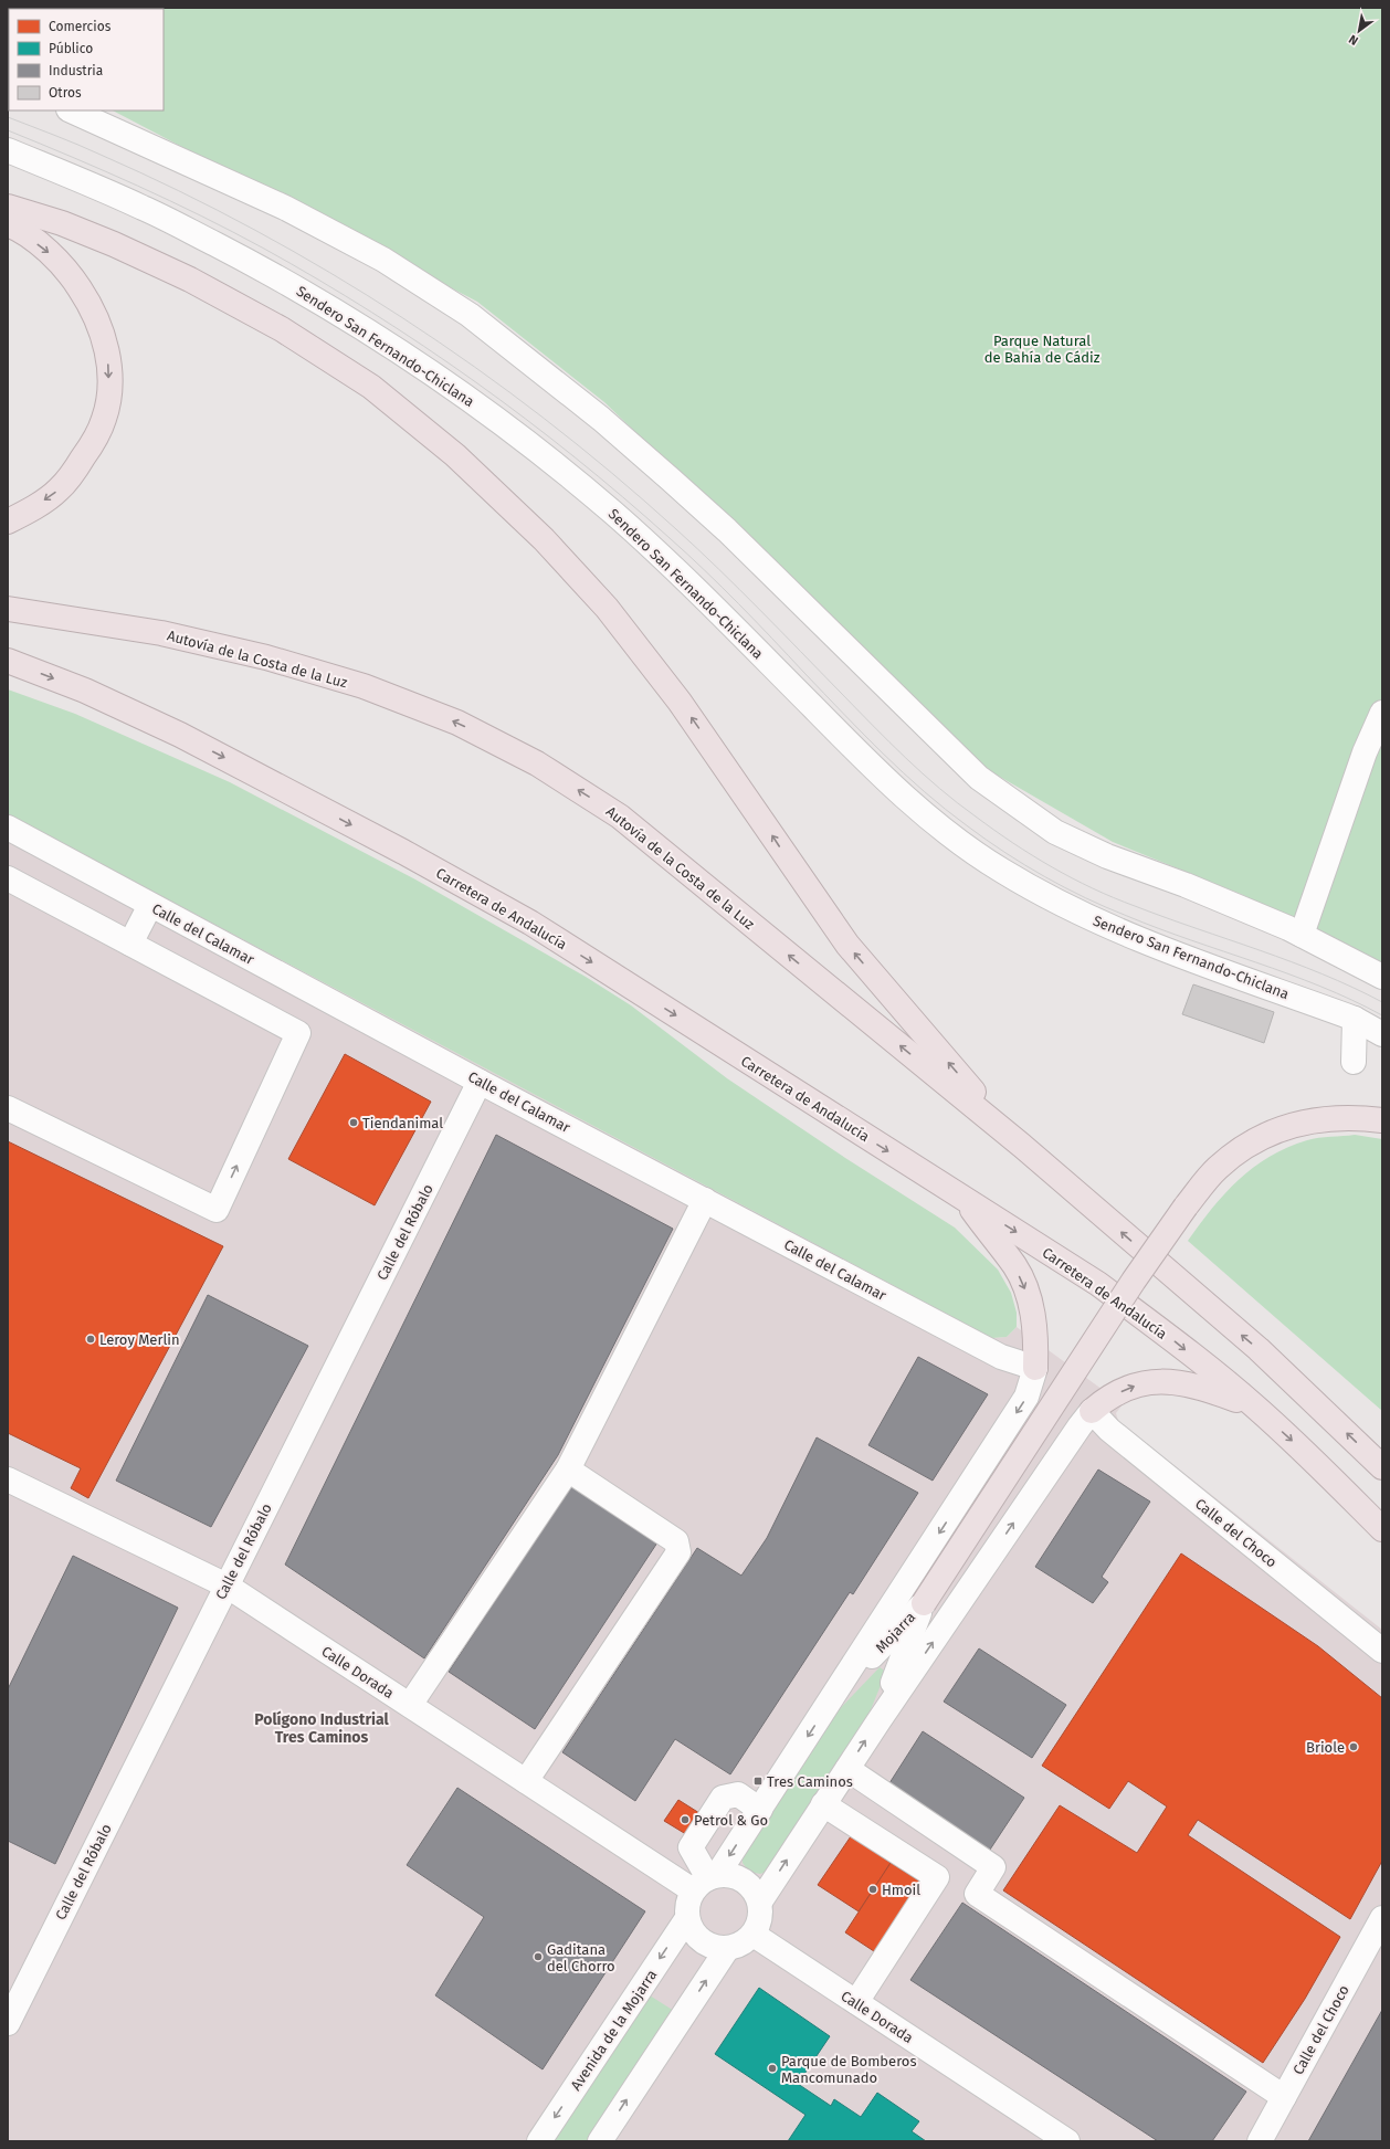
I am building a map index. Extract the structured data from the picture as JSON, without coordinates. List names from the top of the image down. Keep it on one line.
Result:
{"streets":{"highway":["Autovía de la Costa de la Luz","Carretera de Andalucía"],"street":["Sendero San Fernando-Chiclana","Calle del Calamar","Calle del Róbalo","Calle del Choco","Mojarra","Calle Dorada","Avenida de la Mojarra"]},"crossings":[["Calle del Calamar","Calle del Róbalo"],["Calle del Róbalo","Calle Dorada"],["Calle Dorada","Avenida de la Mojarra"]],"districts":["Polígono Industrial Tres Caminos"],"parks":["Parque Natural de Bahía de Cádiz"],"places":{"other":["Tiendanimal","Leroy Merlin","Briole","Petrol & Go","Hmoil","Gaditana del Chorro","Parque de Bomberos Mancomunado"],"transit":["Tres Caminos"]},"legend":["Comercios","Público","Industria","Otros"],"north":"bottom left"}
